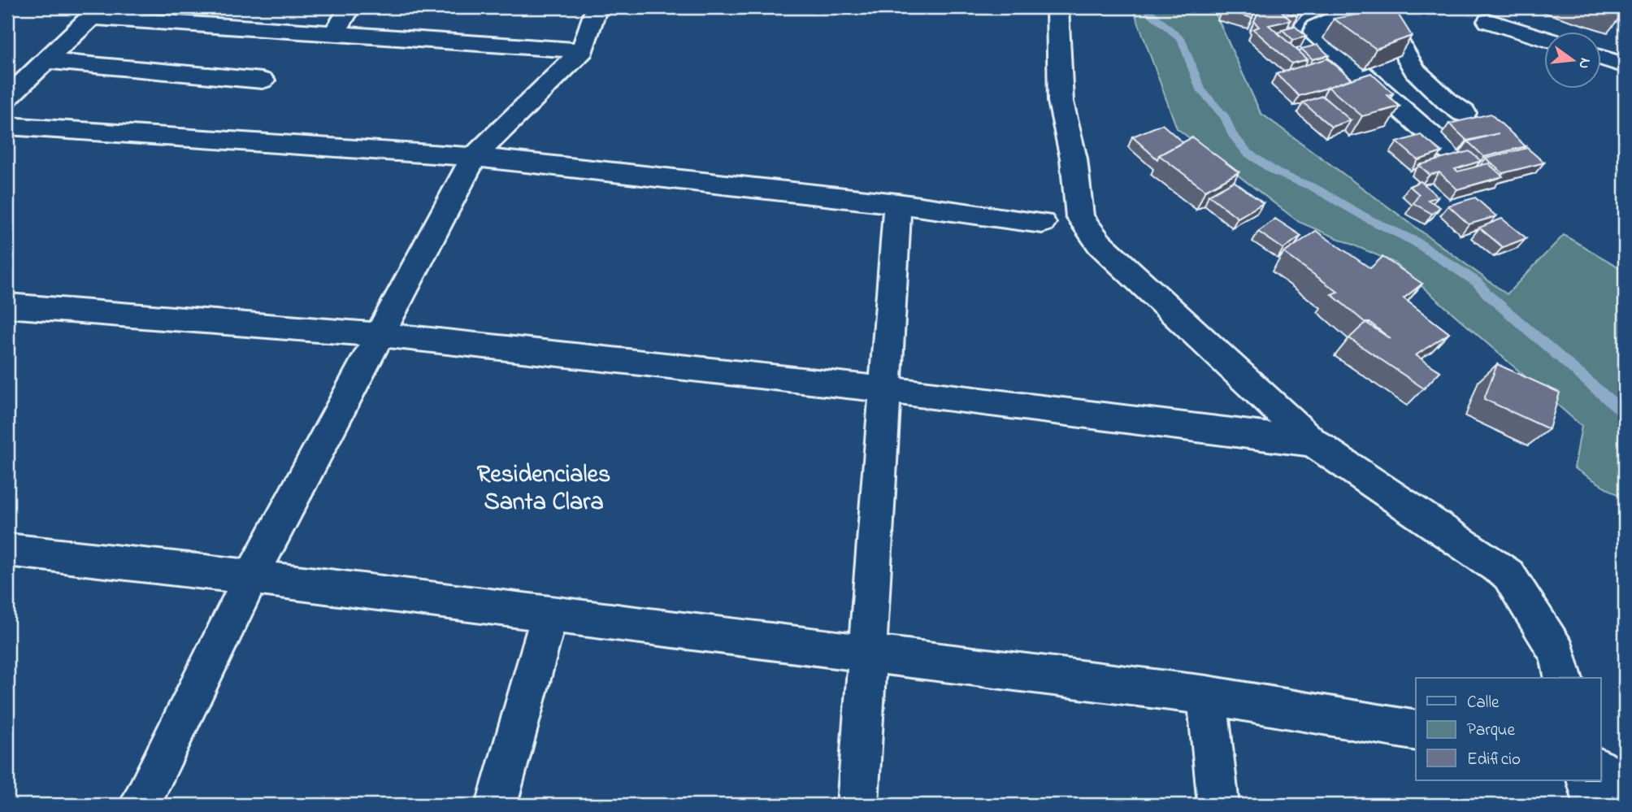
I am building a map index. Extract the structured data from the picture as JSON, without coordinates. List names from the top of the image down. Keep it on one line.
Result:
{"districts":["Residenciales Santa Clara"],"legend":["Calle","Parque","Edificio"],"north":"right"}
